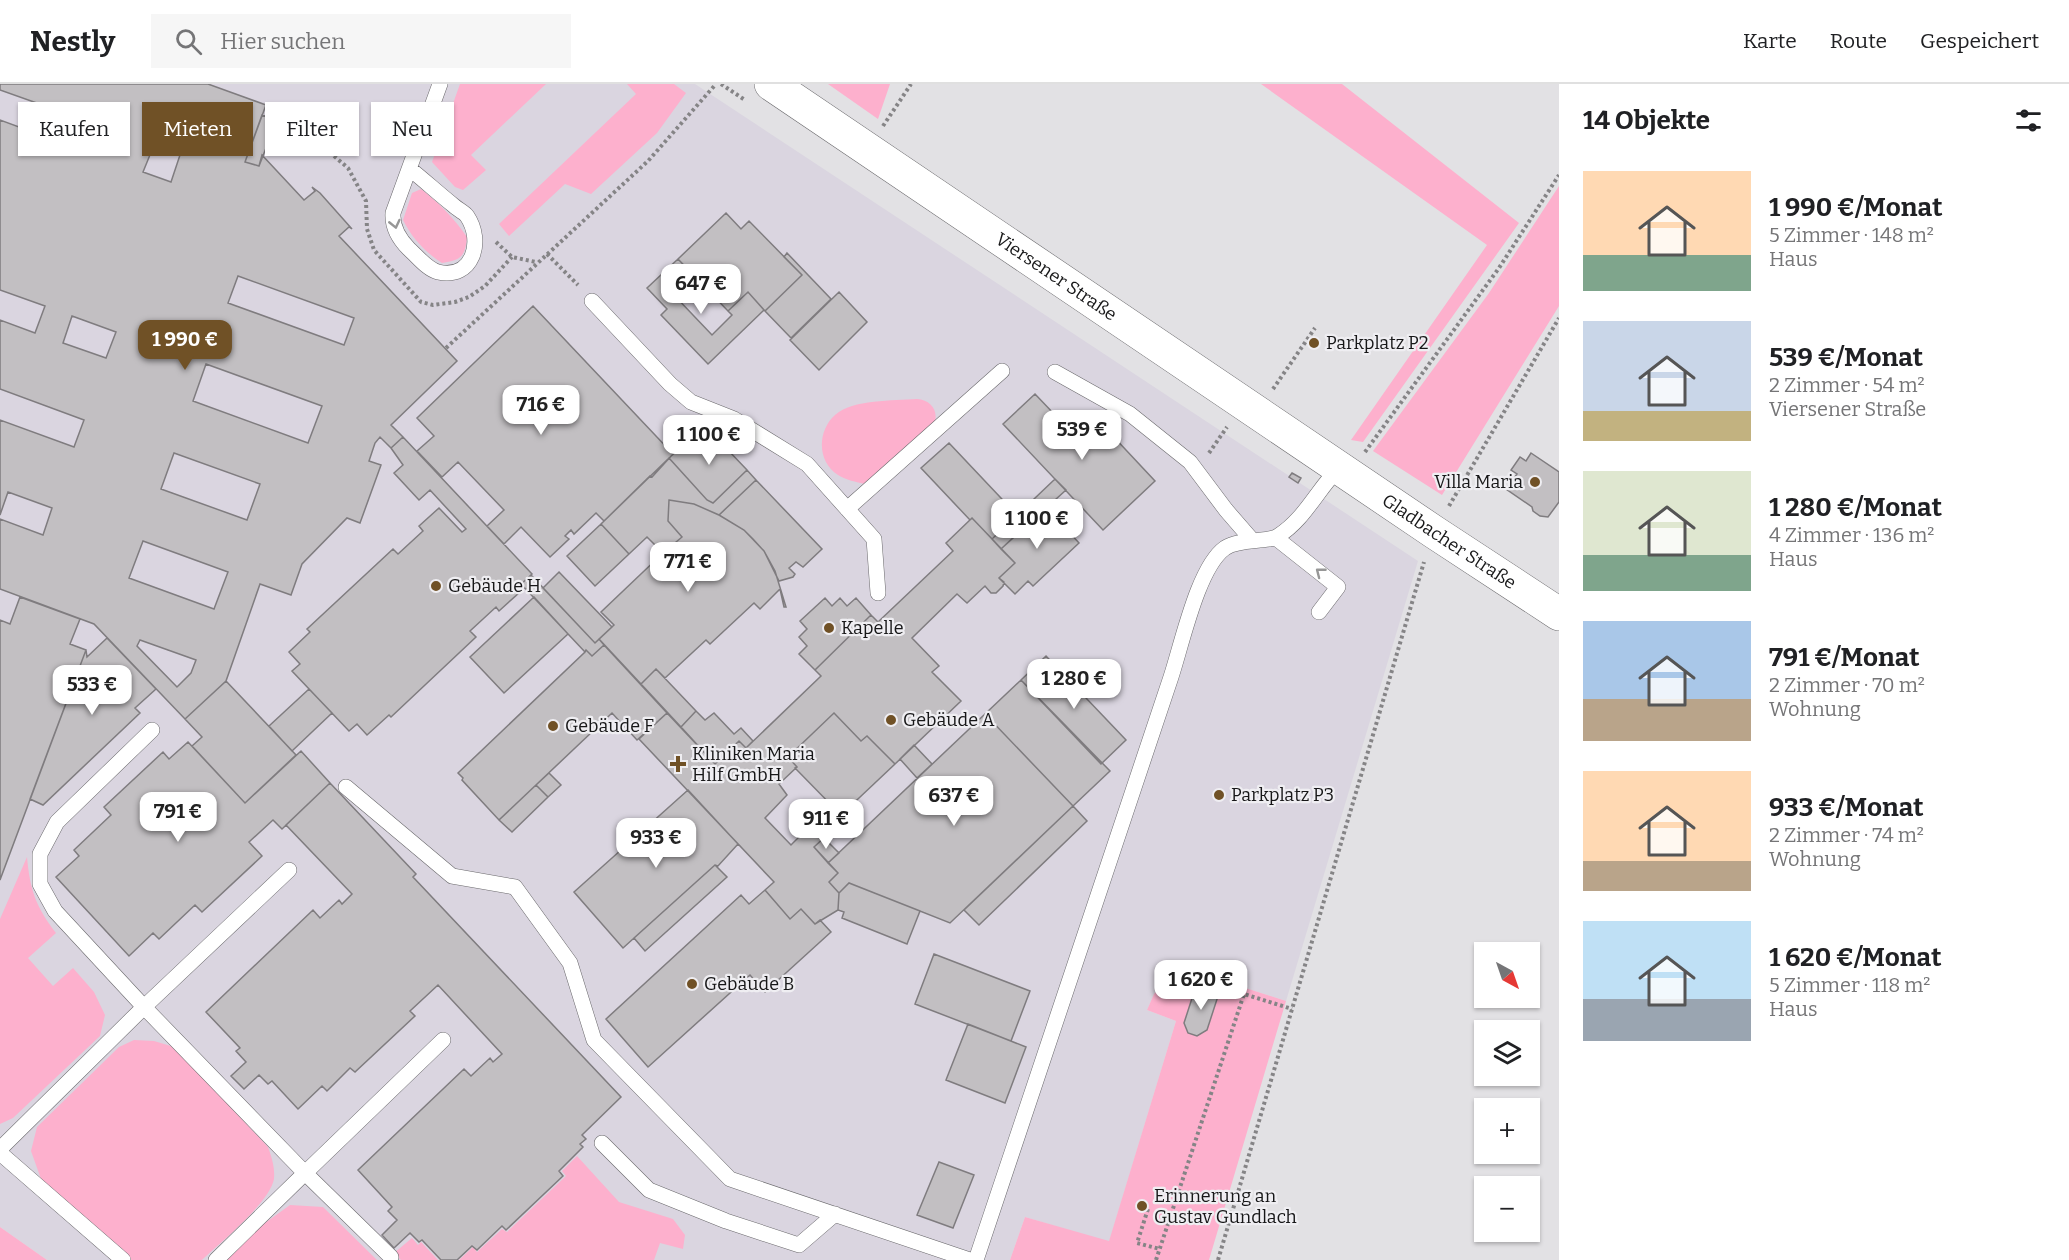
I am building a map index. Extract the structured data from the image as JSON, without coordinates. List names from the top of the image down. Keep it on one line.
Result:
{"streets":{"main road":["Viersener Straße","Gladbacher Straße"]},"crossings":[["Viersener Straße","Gladbacher Straße"]],"places":{"other":["Parkplatz P2","Villa Maria","Gebäude H","Kapelle","Gebäude A","Gebäude F","Parkplatz P3","Gebäude B","Erinnerung an Gustav Gundlach"],"health":["Kliniken Maria Hilf GmbH"]},"north":"bottom right","page":{"header":"Nestly","search":"Hier suchen","nav":["Karte","Route","Gespeichert"],"heading":"14 Objekte","chip":["Kaufen","Mieten","Filter","Neu"],"list":[{"name":"1 990 €/Monat","note":"5 Zimmer · 148 m² · Haus"},{"name":"539 €/Monat","note":"2 Zimmer · 54 m² · Viersener Straße"},{"name":"1 280 €/Monat","note":"4 Zimmer · 136 m² · Haus"},{"name":"791 €/Monat","note":"2 Zimmer · 70 m² · Wohnung"},{"name":"933 €/Monat","note":"2 Zimmer · 74 m² · Wohnung"},{"name":"1 620 €/Monat","note":"5 Zimmer · 118 m² · Haus"}],"price":["647 €","1 990 €","716 €","539 €","1 100 €","1 100 €","771 €","1 280 €","533 €","637 €","791 €","911 €","933 €","1 620 €"],"map_buttons":["+","−"]}}
